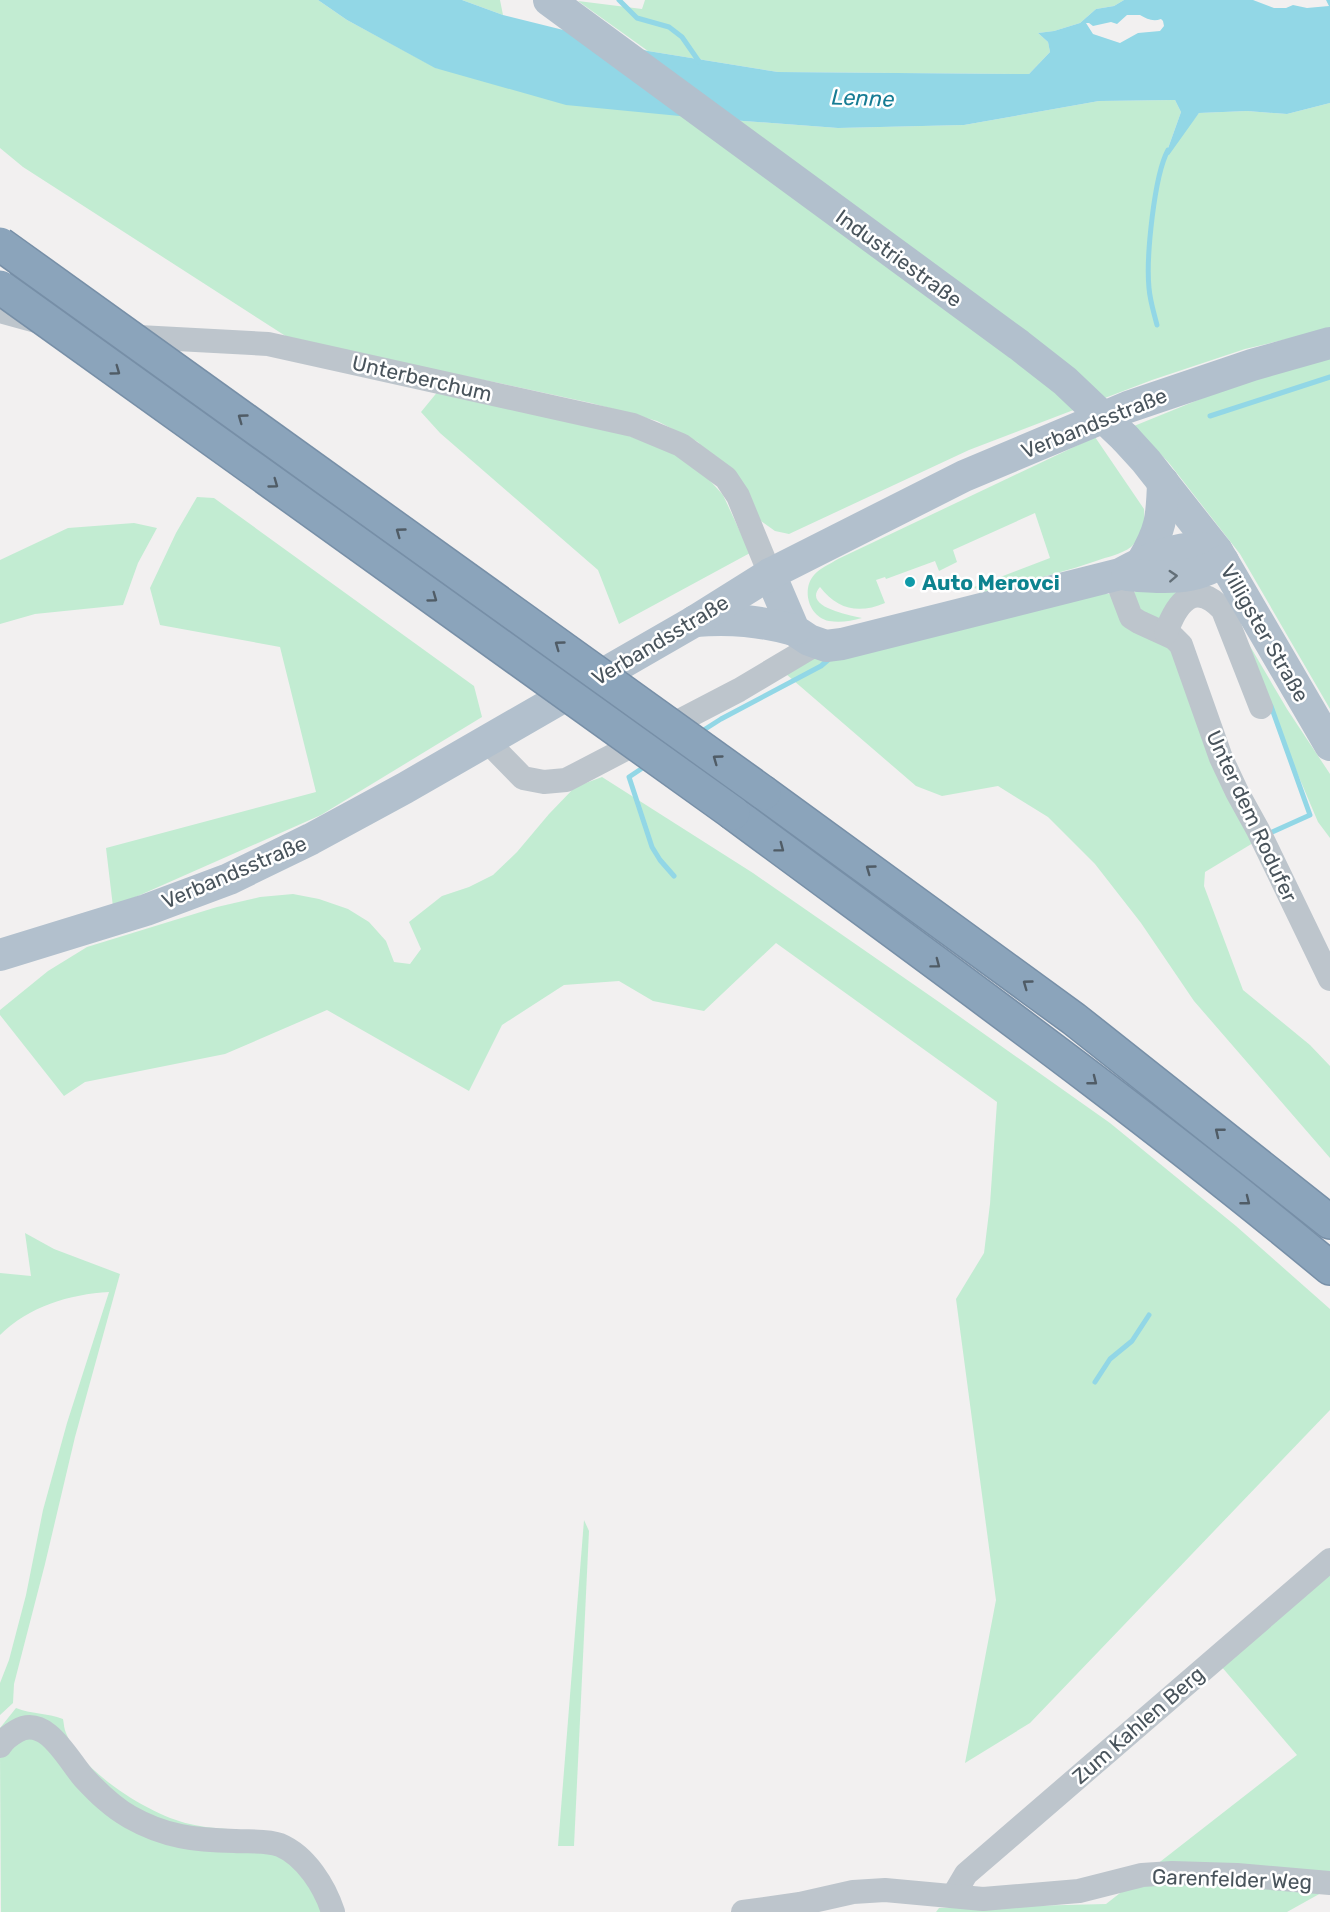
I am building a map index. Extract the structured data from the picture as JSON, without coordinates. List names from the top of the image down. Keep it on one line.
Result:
{"streets":{"main road":["Industriestraße","Verbandsstraße","Villigster Straße"],"street":["Unterberchum","Unter dem Rodufer","Zum Kahlen Berg","Garenfelder Weg"]},"crossings":[["Industriestraße","Villigster Straße"],["Unterberchum","Verbandsstraße"],["Verbandsstraße","Villigster Straße"],["Villigster Straße","Unter dem Rodufer"],["Zum Kahlen Berg","Garenfelder Weg"]],"water":["Lenne"],"places":["Auto Merovci"]}
